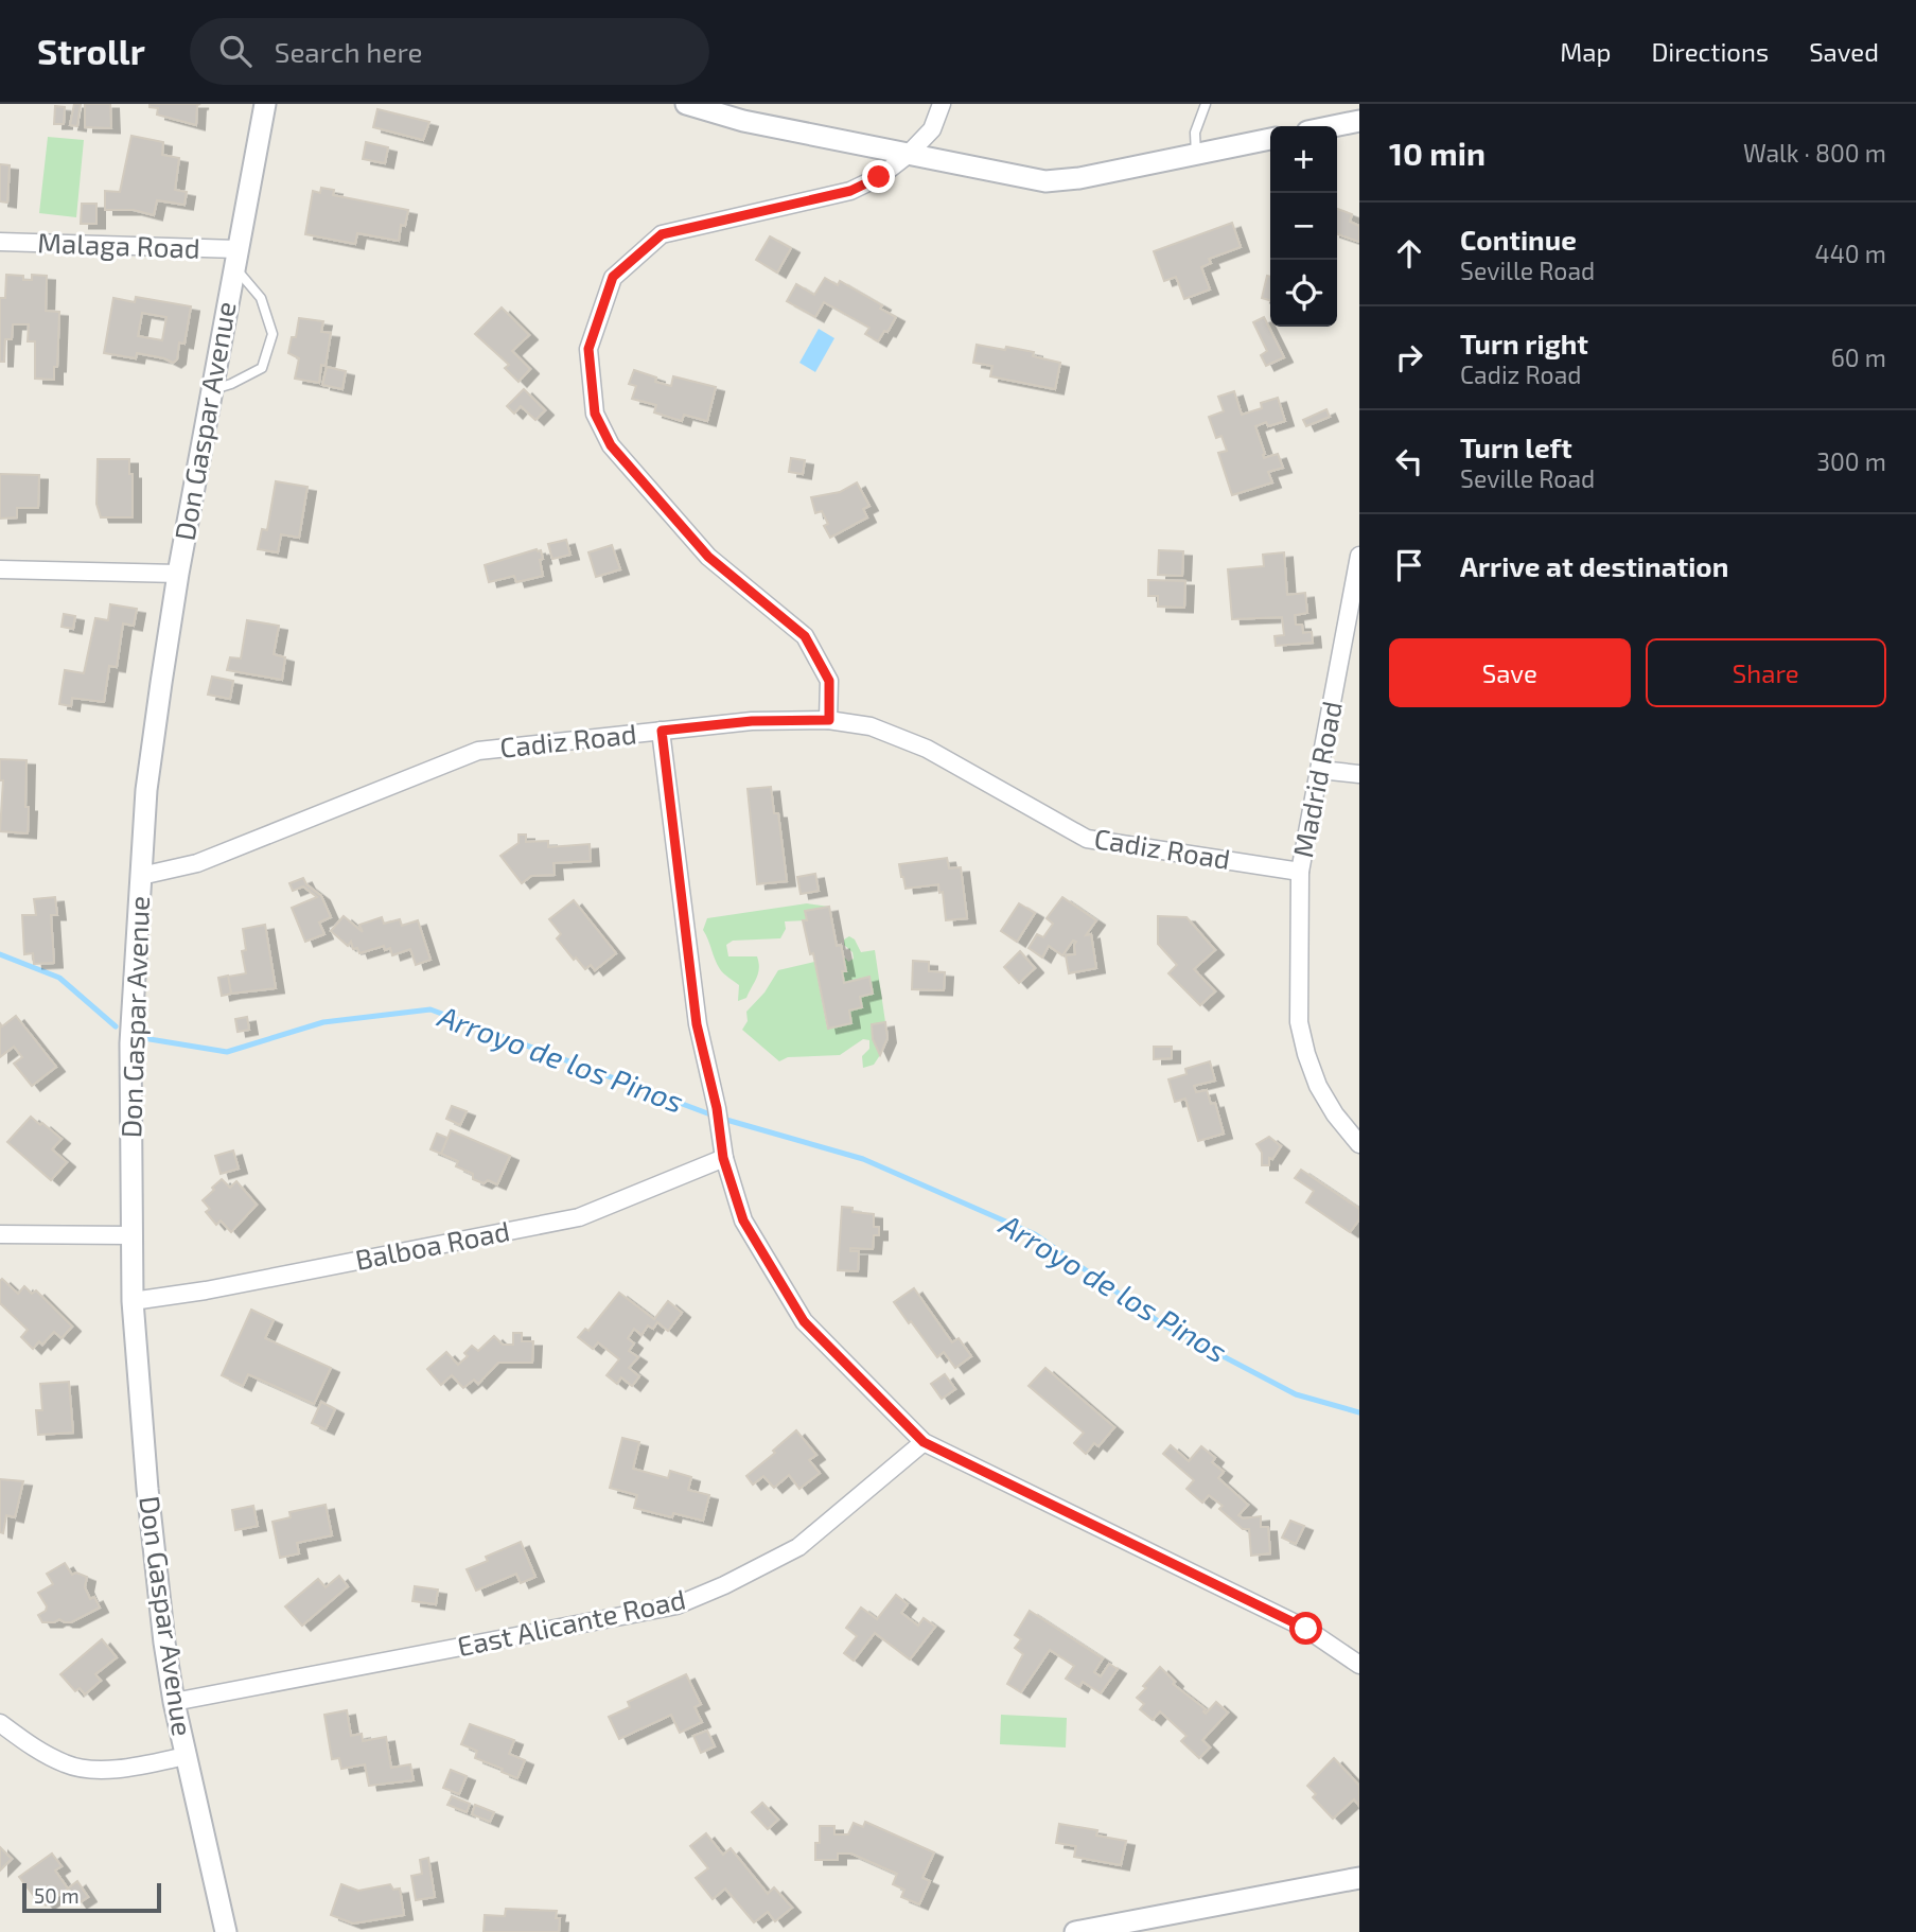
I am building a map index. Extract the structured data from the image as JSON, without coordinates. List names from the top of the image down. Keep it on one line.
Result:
{"streets":{"street":["Malaga Road","Don Gaspar Avenue","Cadiz Road","Madrid Road","Balboa Road","East Alicante Road"]},"crossings":[["Malaga Road","Don Gaspar Avenue"],["Don Gaspar Avenue","Cadiz Road"],["Don Gaspar Avenue","Balboa Road"],["Don Gaspar Avenue","East Alicante Road"],["Cadiz Road","Madrid Road"]],"water":["Arroyo de los Pinos"],"scale_bar":"50 m","page":{"header":"Strollr","search":"Search here","nav":["Map","Directions","Saved"],"heading":["10 min","Walk · 800 m"],"map_buttons":["+","−"],"list":[["Continue","Seville Road","440 m"],["Turn right","Cadiz Road","60 m"],["Turn left","Seville Road","300 m"],"Arrive at destination"],"buttons":["Save","Share"],"scale":"50 m"}}
